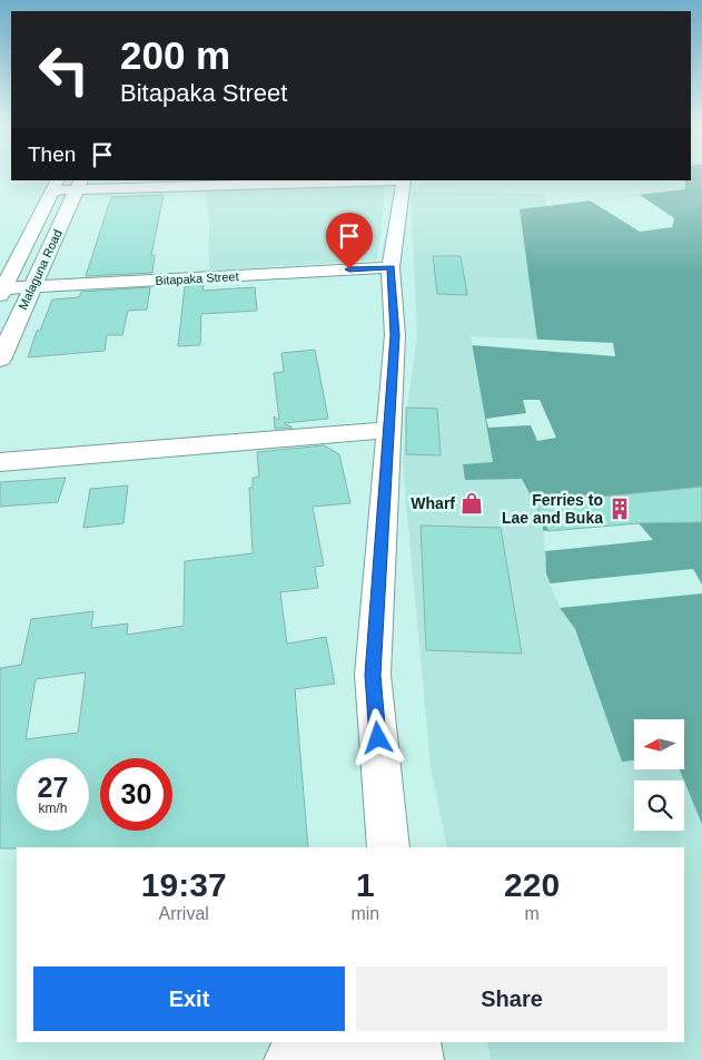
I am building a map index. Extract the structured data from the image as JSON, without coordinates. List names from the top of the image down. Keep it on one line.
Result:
{"streets":{"street":["Malaguna Road","Bitapaka Street"]},"crossings":[["Malaguna Road","Bitapaka Street"]],"places":{"shop":["Wharf"],"building":["Ferries to Lae and Buka"]},"north":"left","page":{"turn":["200 m","Bitapaka Street"],"then":"Then","speed":"27 km/h","limit":"30","eta":["19:37","Arrival","1","min","220","m"],"buttons":["Exit","Share"]}}
